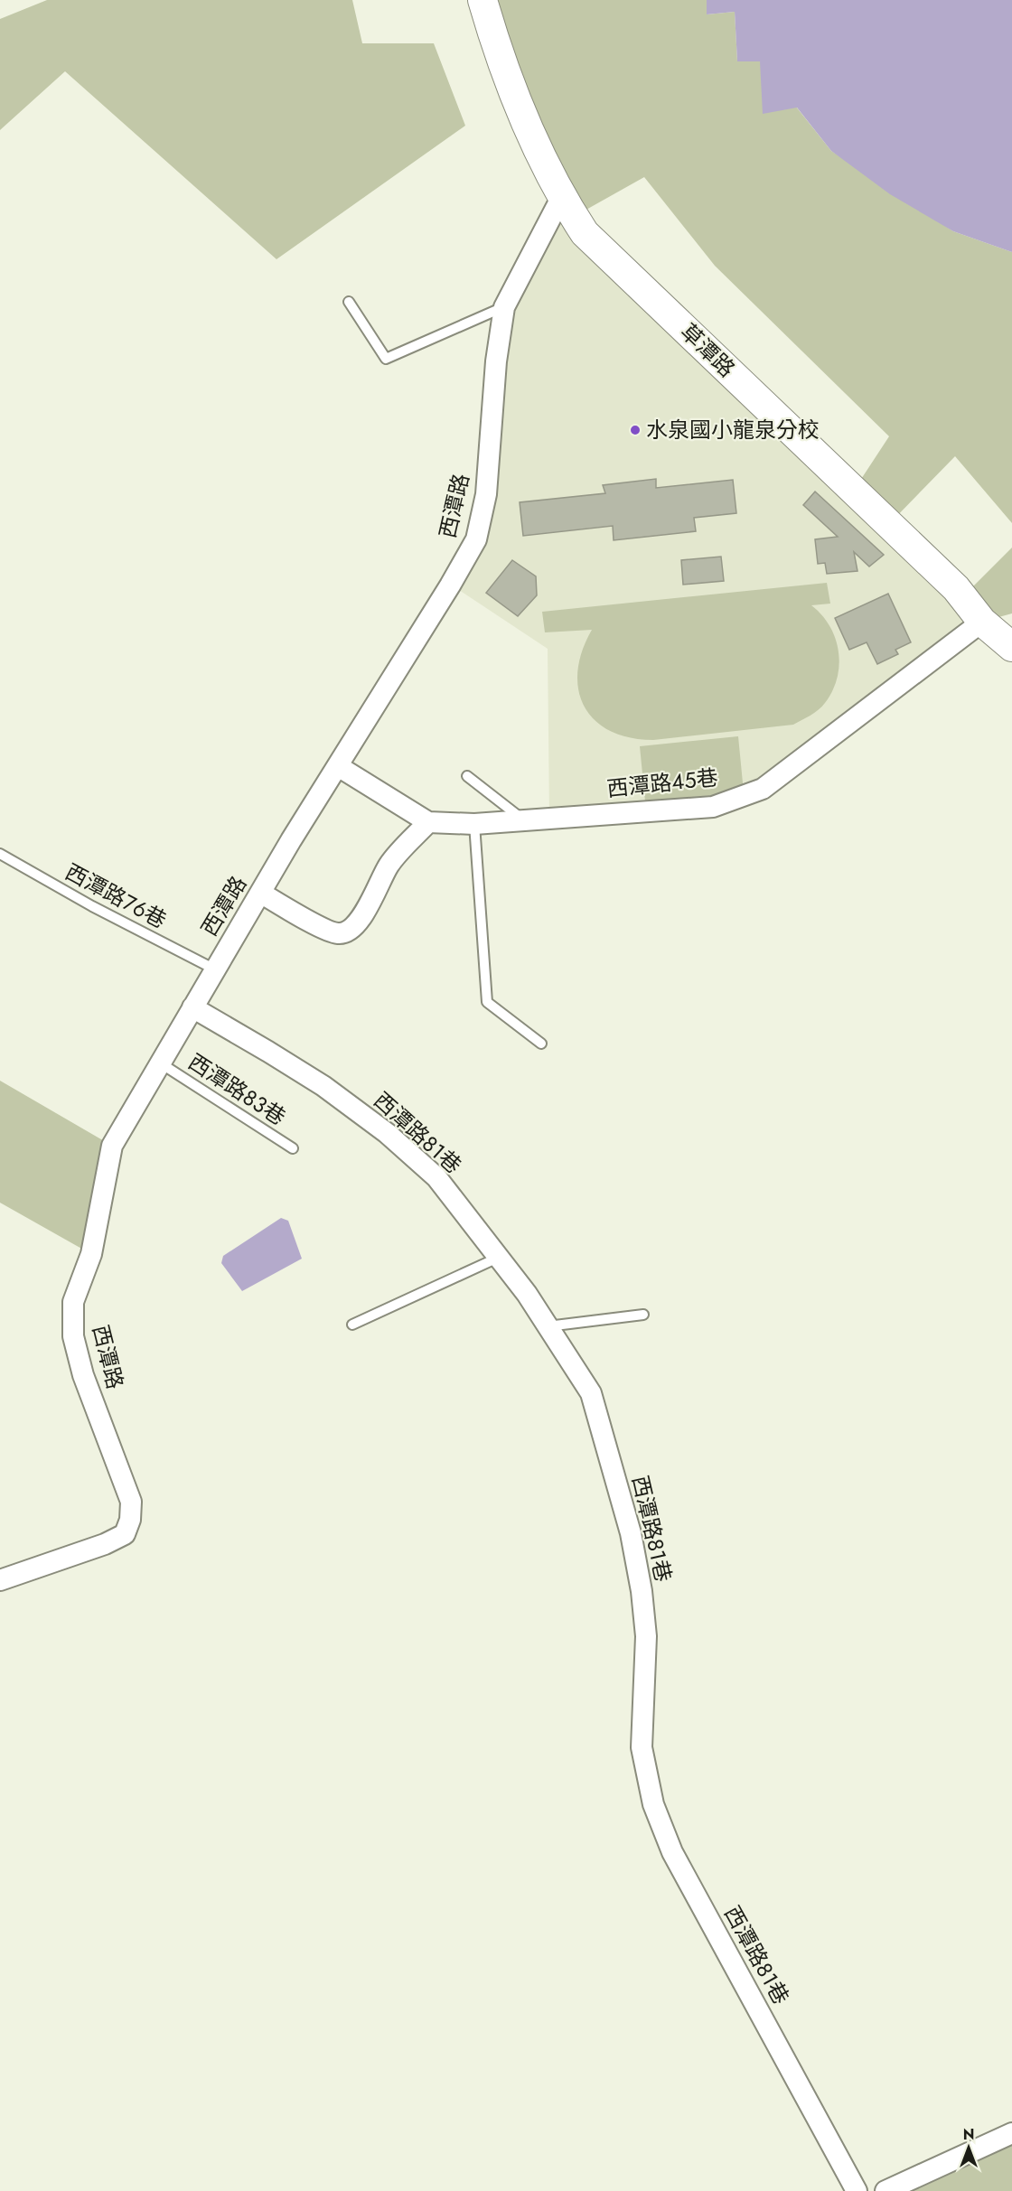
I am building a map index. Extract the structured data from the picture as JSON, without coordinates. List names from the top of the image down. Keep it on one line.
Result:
{"streets":{"street":["草潭路","西潭路","西潭路45巷","西潭路81巷"],"lane":["西潭路76巷","西潭路83巷"]},"crossings":[["草潭路","西潭路"],["草潭路","西潭路45巷"],["西潭路","西潭路45巷"],["西潭路","西潭路76巷"],["西潭路","西潭路83巷"],["西潭路","西潭路81巷"]],"places":["水泉國小龍泉分校"],"north":"top"}
